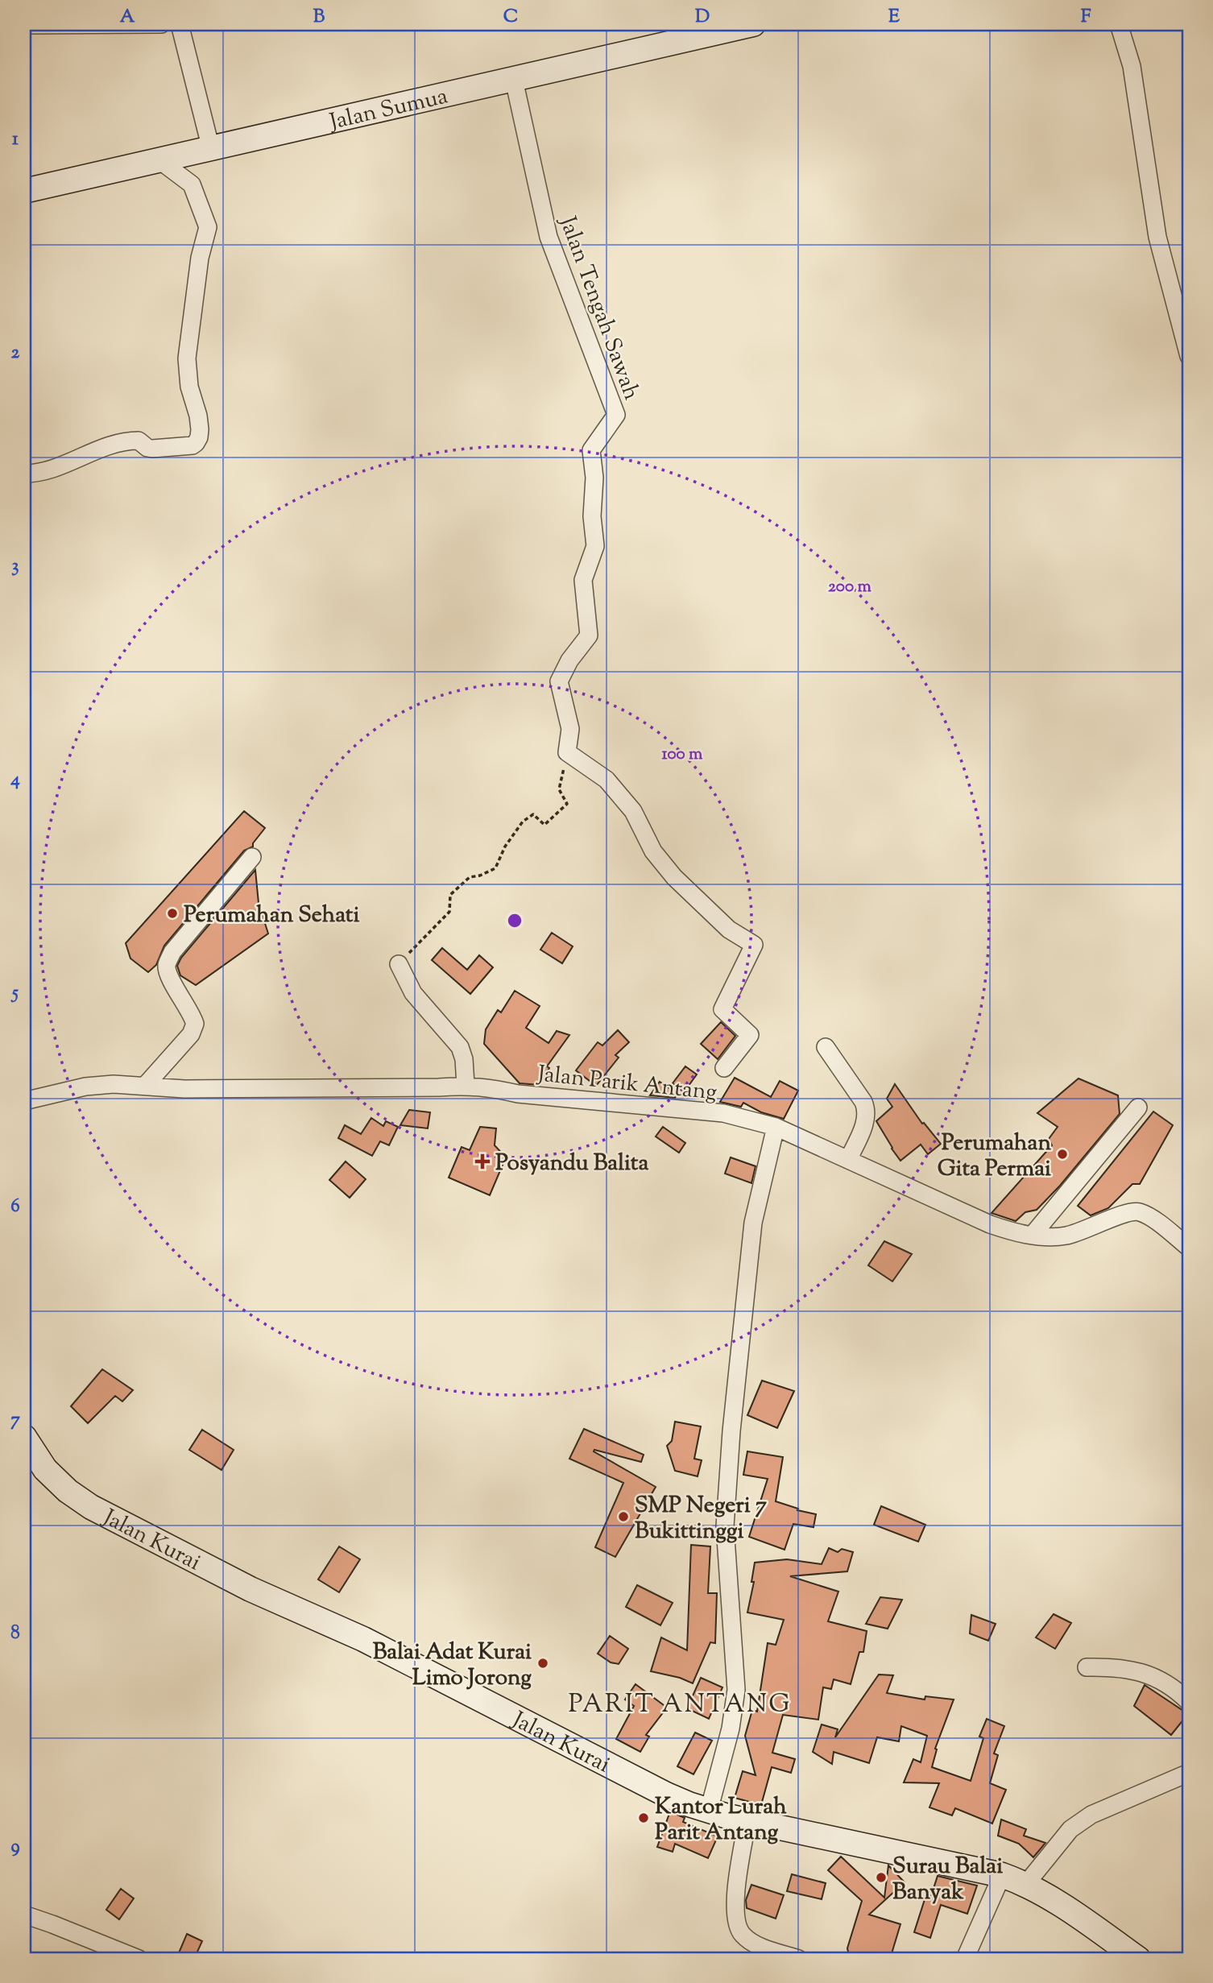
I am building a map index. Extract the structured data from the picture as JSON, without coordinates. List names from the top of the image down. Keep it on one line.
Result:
{"streets":{"street":["Jalan Sumua","Jalan Tengah Sawah","Jalan Parik Antang","Jalan Kurai"]},"crossings":[["Jalan Sumua","Jalan Tengah Sawah"]],"districts":["PARIT ANTANG"],"places":{"other":["Perumahan Sehati","Perumahan Gita Permai","SMP Negeri 7 Bukittinggi","Balai Adat Kurai Limo Jorong","Kantor Lurah Parit Antang","Surau Balai Banyak"],"health":["Posyandu Balita"]},"grid":{"columns":["A","B","C","D","E","F"],"rows":["1","2","3","4","5","6","7","8","9"]},"rings":["200 m","100 m"]}
